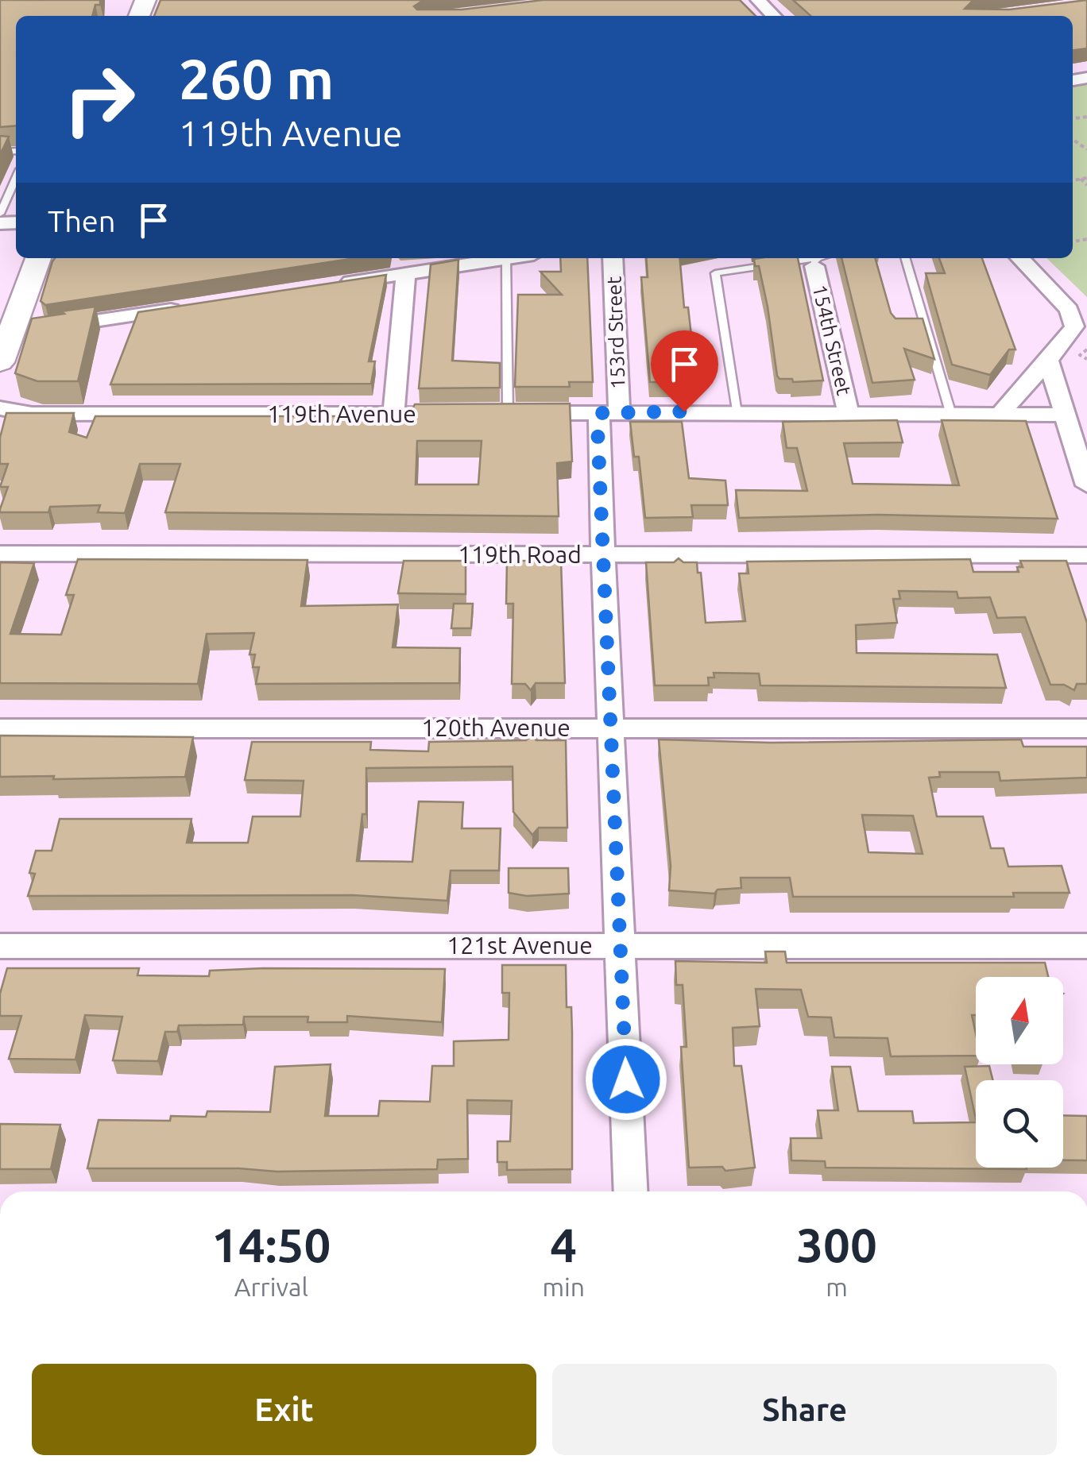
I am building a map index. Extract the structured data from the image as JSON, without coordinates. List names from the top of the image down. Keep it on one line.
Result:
{"streets":{"street":["153rd Street","154th Street","119th Avenue","119th Road","120th Avenue","121st Avenue"]},"crossings":[["153rd Street","119th Road"],["153rd Street","120th Avenue"],["153rd Street","121st Avenue"]],"north":"top","page":{"turn":["260 m","119th Avenue"],"then":"Then","eta":["14:50","Arrival","4","min","300","m"],"buttons":["Exit","Share"]}}
